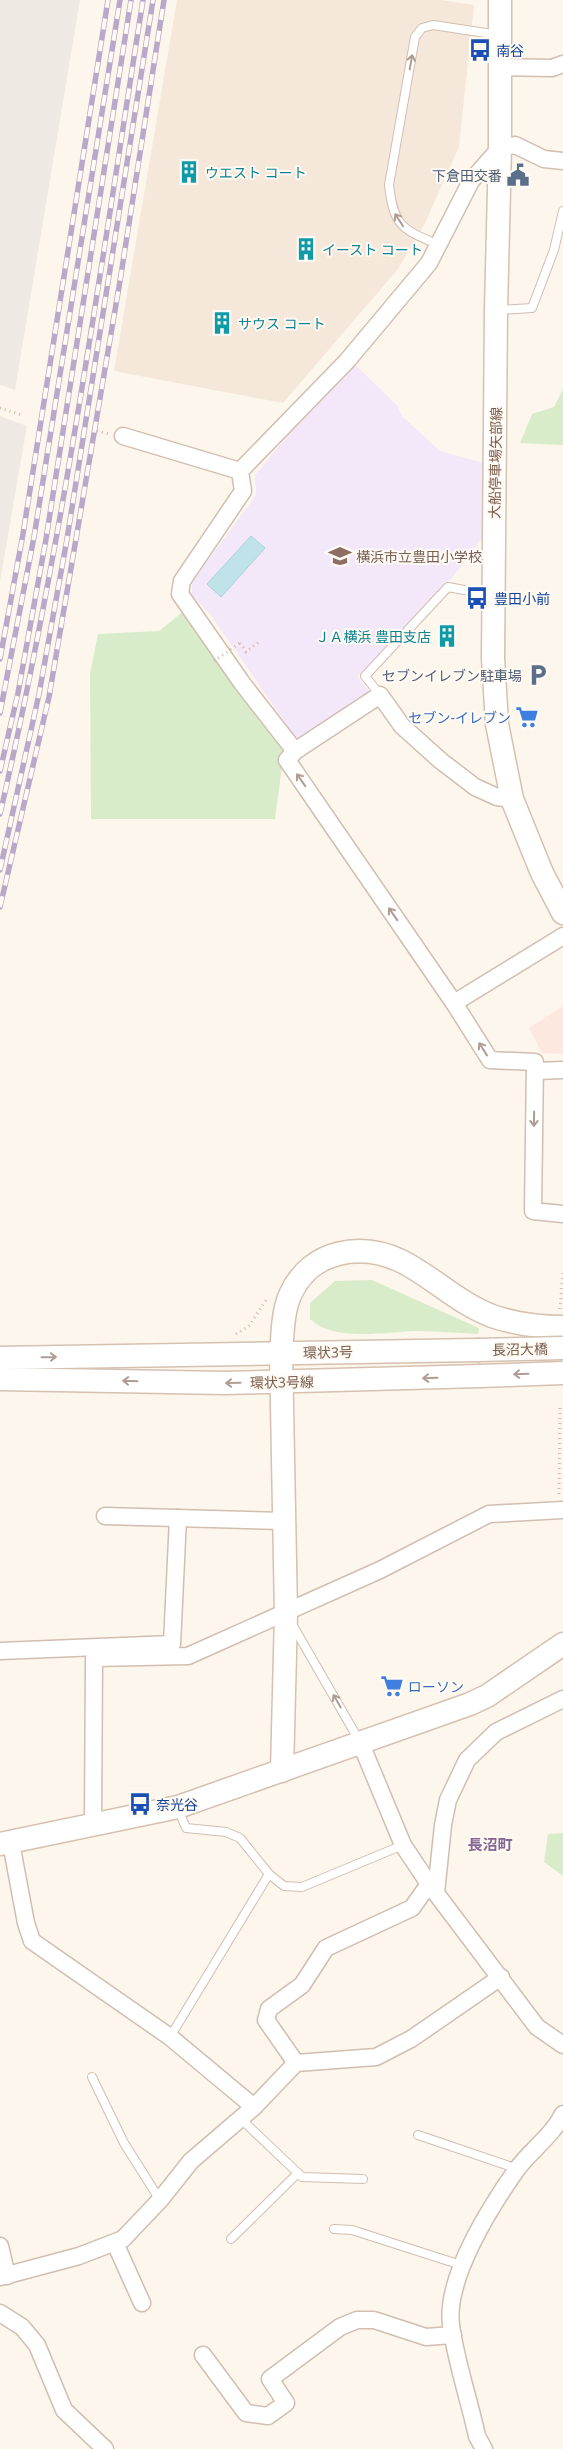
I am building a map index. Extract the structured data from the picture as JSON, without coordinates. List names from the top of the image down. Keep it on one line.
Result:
{"streets":{"street":["大船停車場矢部線","長沼大橋","環状3号","環状3号線"]},"crossings":[["長沼大橋","環状3号"]],"districts":["長沼町"],"places":{"bus stop":["南谷","豊田小前","奈光谷"],"building":["ウエスト コート","イースト コート","サウス コート","ＪＡ横浜 豊田支店"],"public building":["下倉田交番"],"school or university":["横浜市立豊田小学校"],"parking":["セブンイレブン駐車場"],"supermarket":["セブン-イレブン","ローソン"]}}
